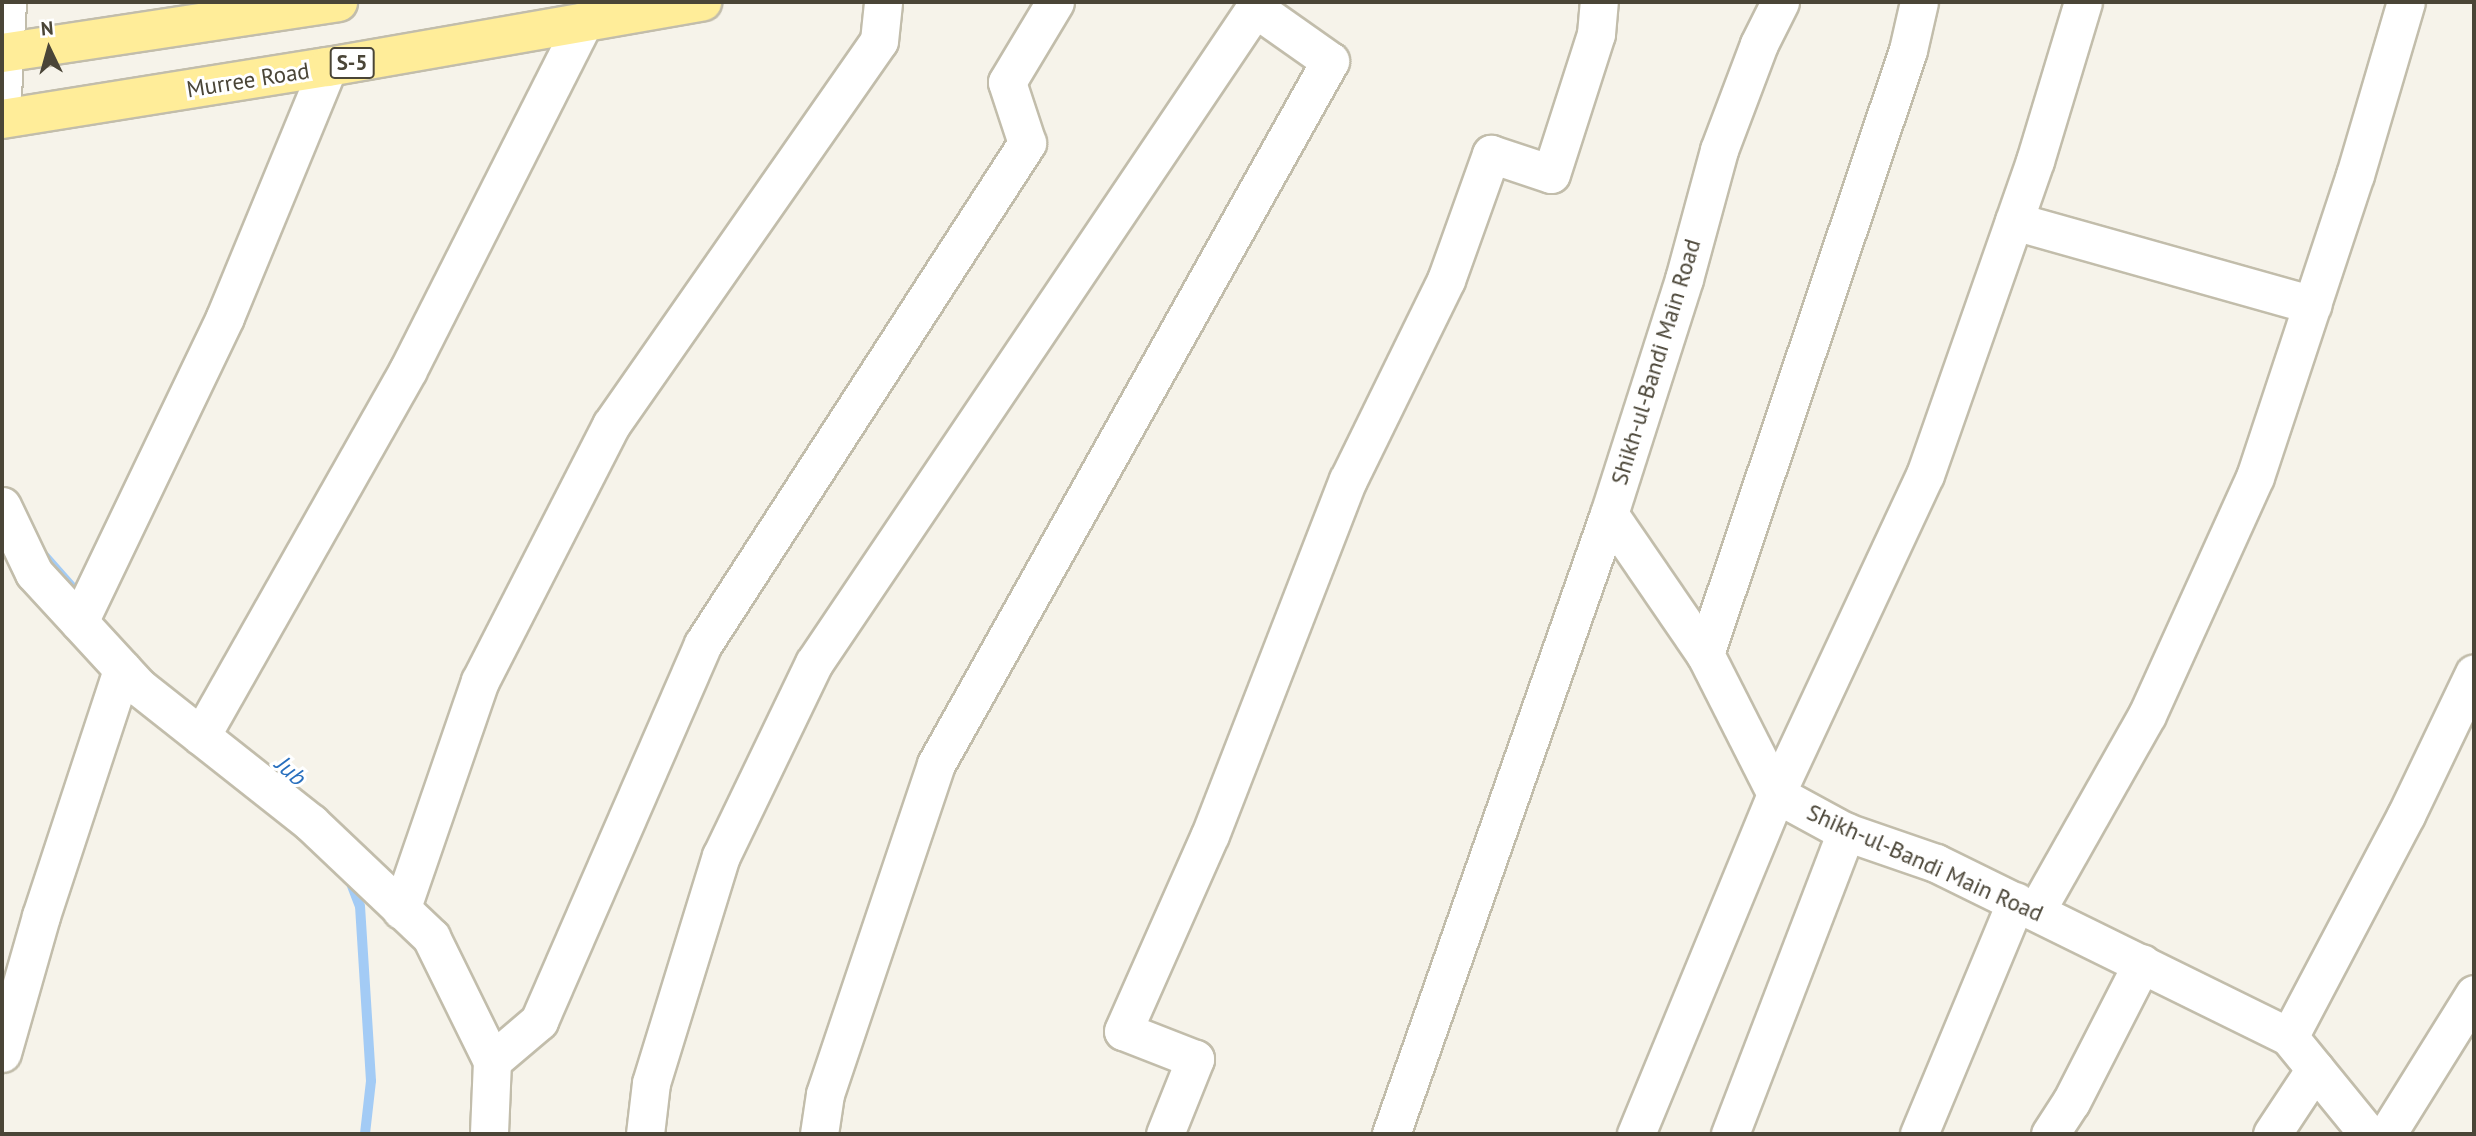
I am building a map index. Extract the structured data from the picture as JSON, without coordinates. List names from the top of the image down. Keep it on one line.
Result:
{"streets":{"main road":["S-5","Murree Road"],"street":["Shikh-ul-Bandi Main Road"]},"water":["Jub"],"north":"top"}
